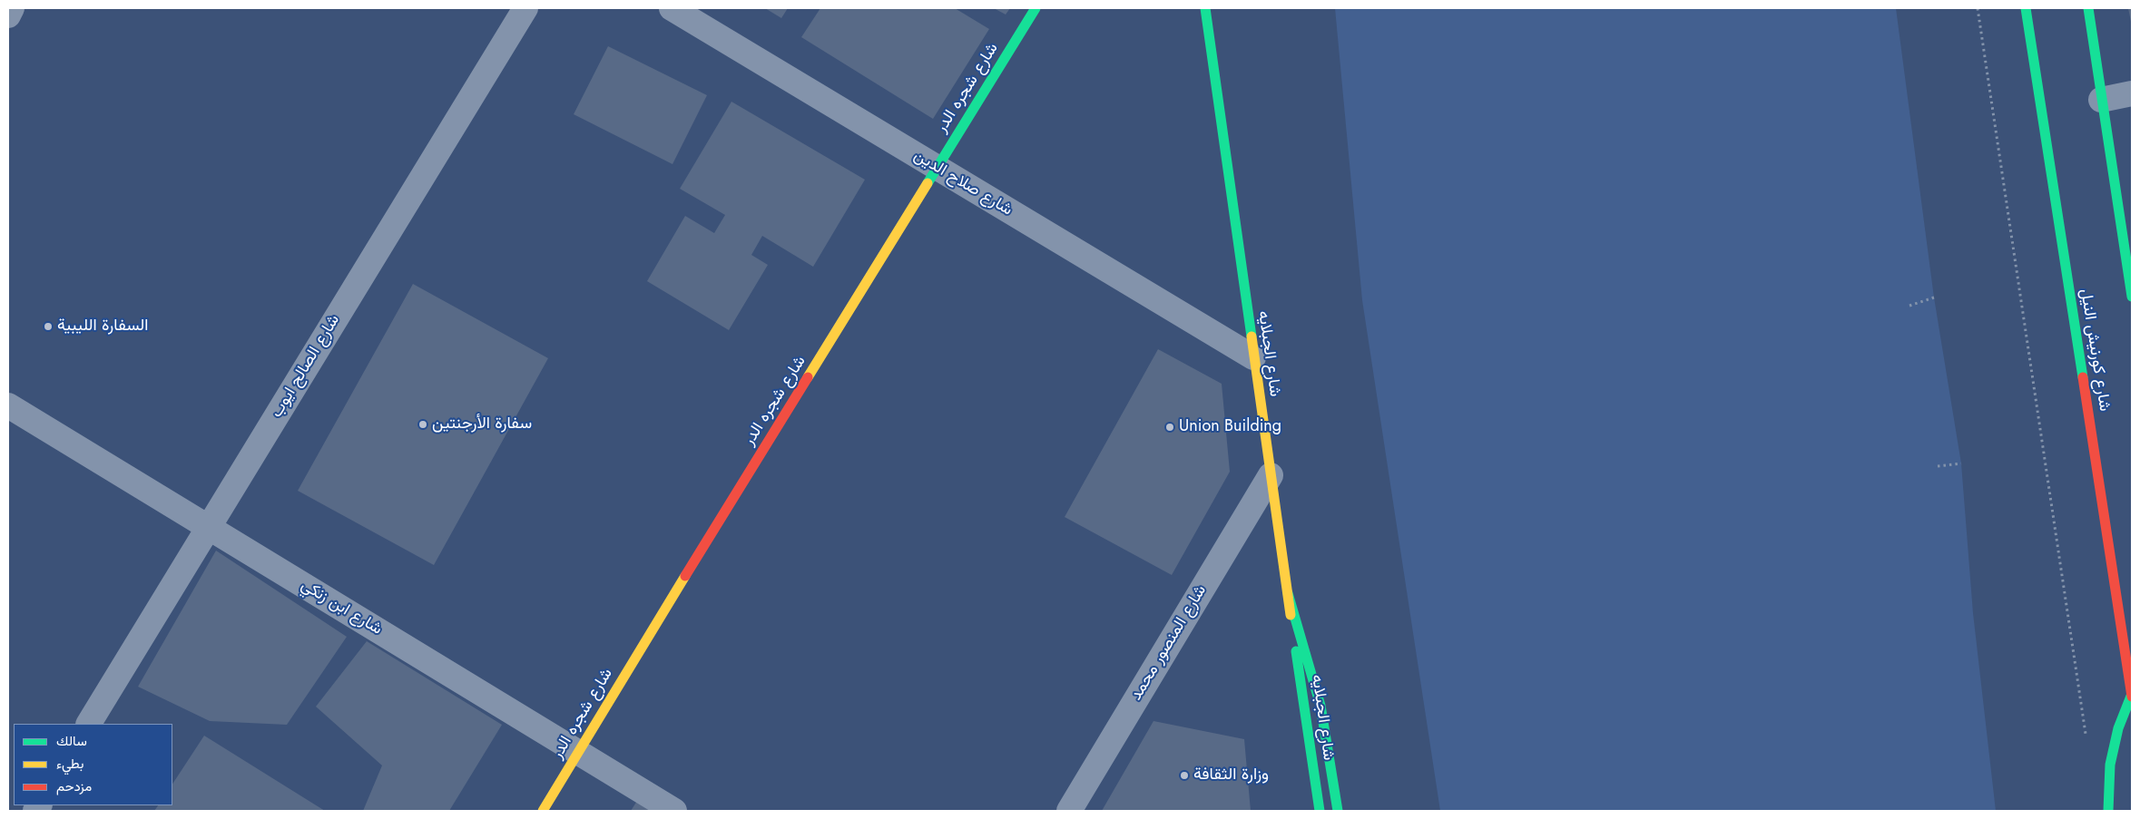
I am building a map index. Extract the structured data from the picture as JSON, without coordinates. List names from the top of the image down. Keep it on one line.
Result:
{"streets":{"main road":["شارع شجره الدر","شارع كورنيش النيل","شارع الجبلايه"],"street":["شارع صلاح الدين","شارع الصالح ايوب","شارع ابن زنكي","شارع المنصور محمد"]},"crossings":[["شارع شجره الدر","شارع صلاح الدين"],["شارع شجره الدر","شارع ابن زنكي"],["شارع صلاح الدين","شارع الجبلايه"],["شارع الجبلايه","شارع المنصور محمد"],["شارع الصالح ايوب","شارع ابن زنكي"]],"places":["السفارة الليبية","سفارة الأرجنتين","Union Building","وزارة الثقافة"],"legend":["سالك","بطيء","مزدحم"]}
